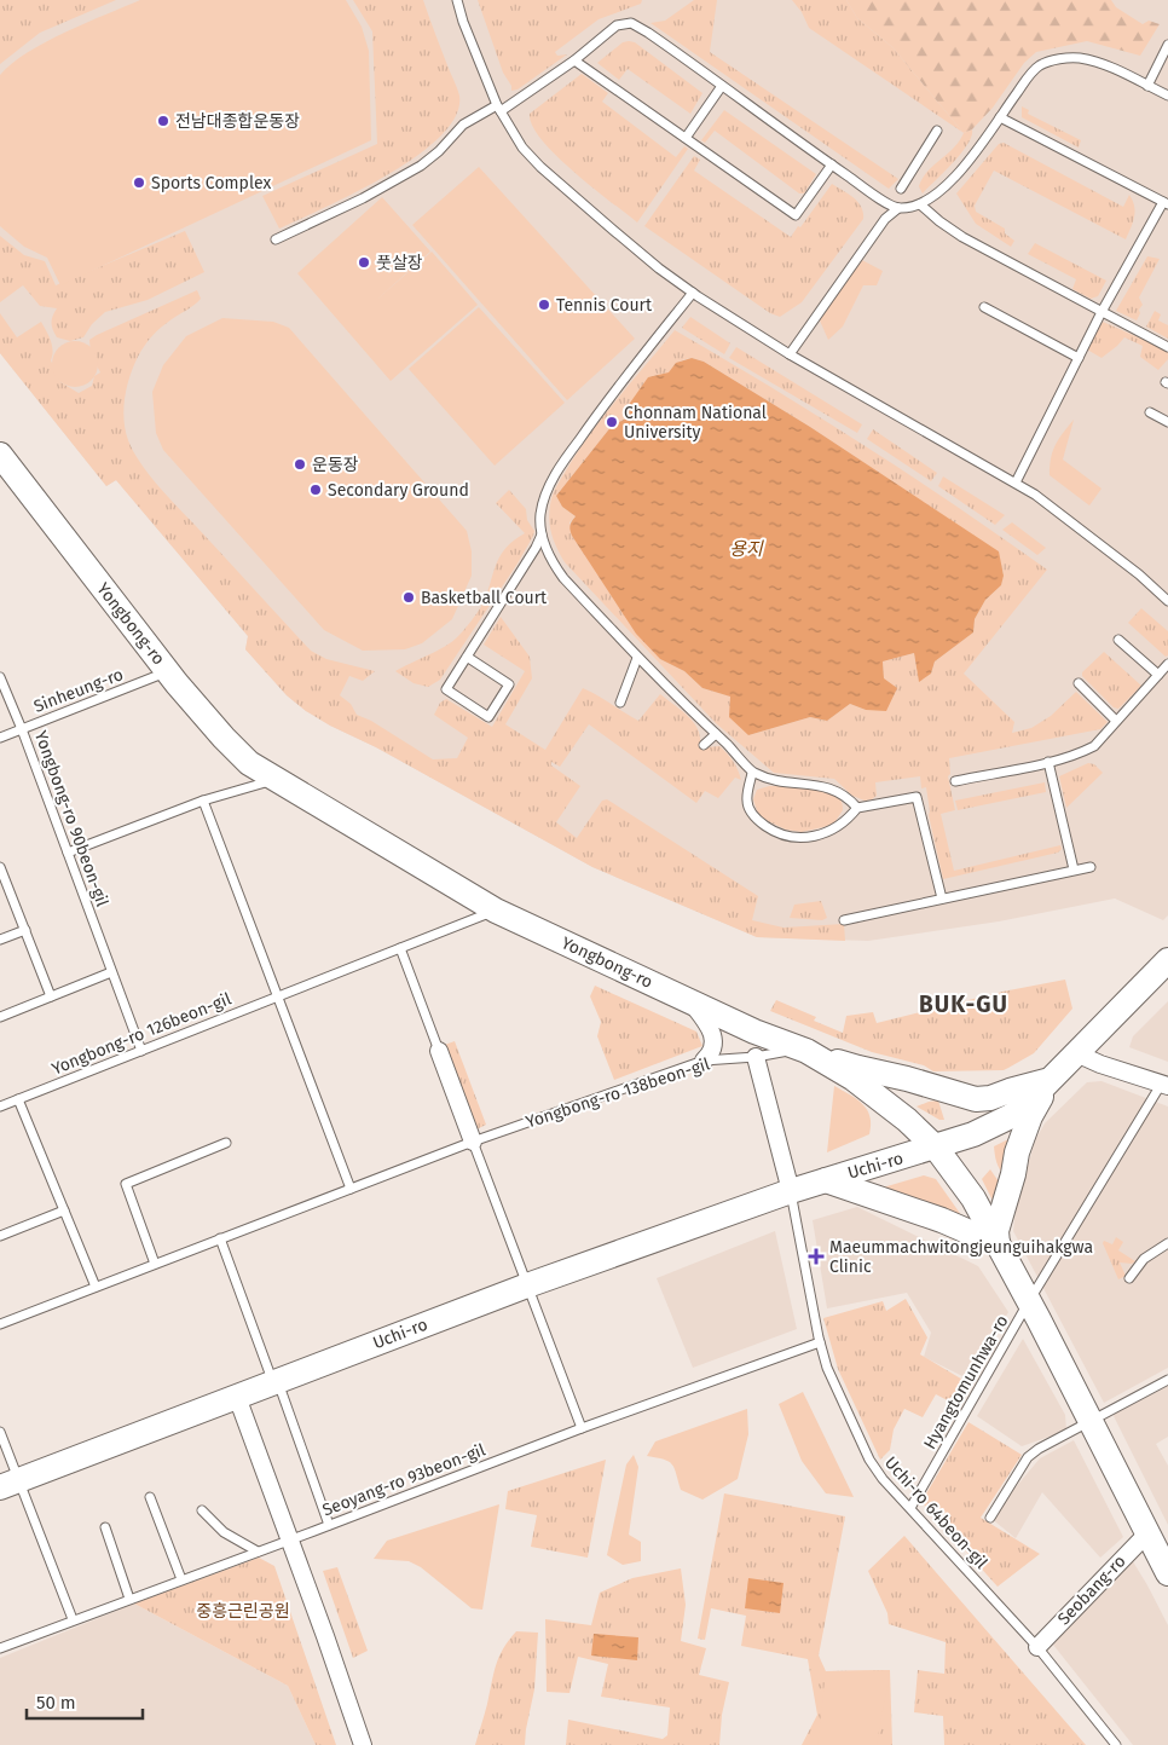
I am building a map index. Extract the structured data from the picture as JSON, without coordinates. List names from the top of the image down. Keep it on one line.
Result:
{"streets":{"main road":["Yongbong-ro","Uchi-ro"],"street":["Seobang-ro"],"lane":["Sinheung-ro","Yongbong-ro 90beon-gil","Yongbong-ro 126beon-gil","Yongbong-ro 138beon-gil","Hyangtomunhwa-ro","Seoyang-ro 93beon-gil","Uchi-ro 64beon-gil"]},"crossings":[["Yongbong-ro","Sinheung-ro"],["Yongbong-ro","Yongbong-ro 126beon-gil"],["Yongbong-ro","Yongbong-ro 138beon-gil"],["Yongbong-ro","Uchi-ro"],["Sinheung-ro","Yongbong-ro 90beon-gil"],["Yongbong-ro 90beon-gil","Yongbong-ro 126beon-gil"],["Uchi-ro","Uchi-ro 64beon-gil"],["Hyangtomunhwa-ro","Uchi-ro 64beon-gil"],["Seoyang-ro 93beon-gil","Uchi-ro 64beon-gil"],["Uchi-ro 64beon-gil","Seobang-ro"]],"districts":["BUK-GU"],"water":["용지"],"parks":["중흥근린공원"],"places":{"other":["전남대종합운동장","Sports Complex","풋살장","Tennis Court","Chonnam National University","운동장","Secondary Ground","Basketball Court"],"health":["Maeummachwitongjeunguihakgwa Clinic"]},"scale_bar":"50 m"}
